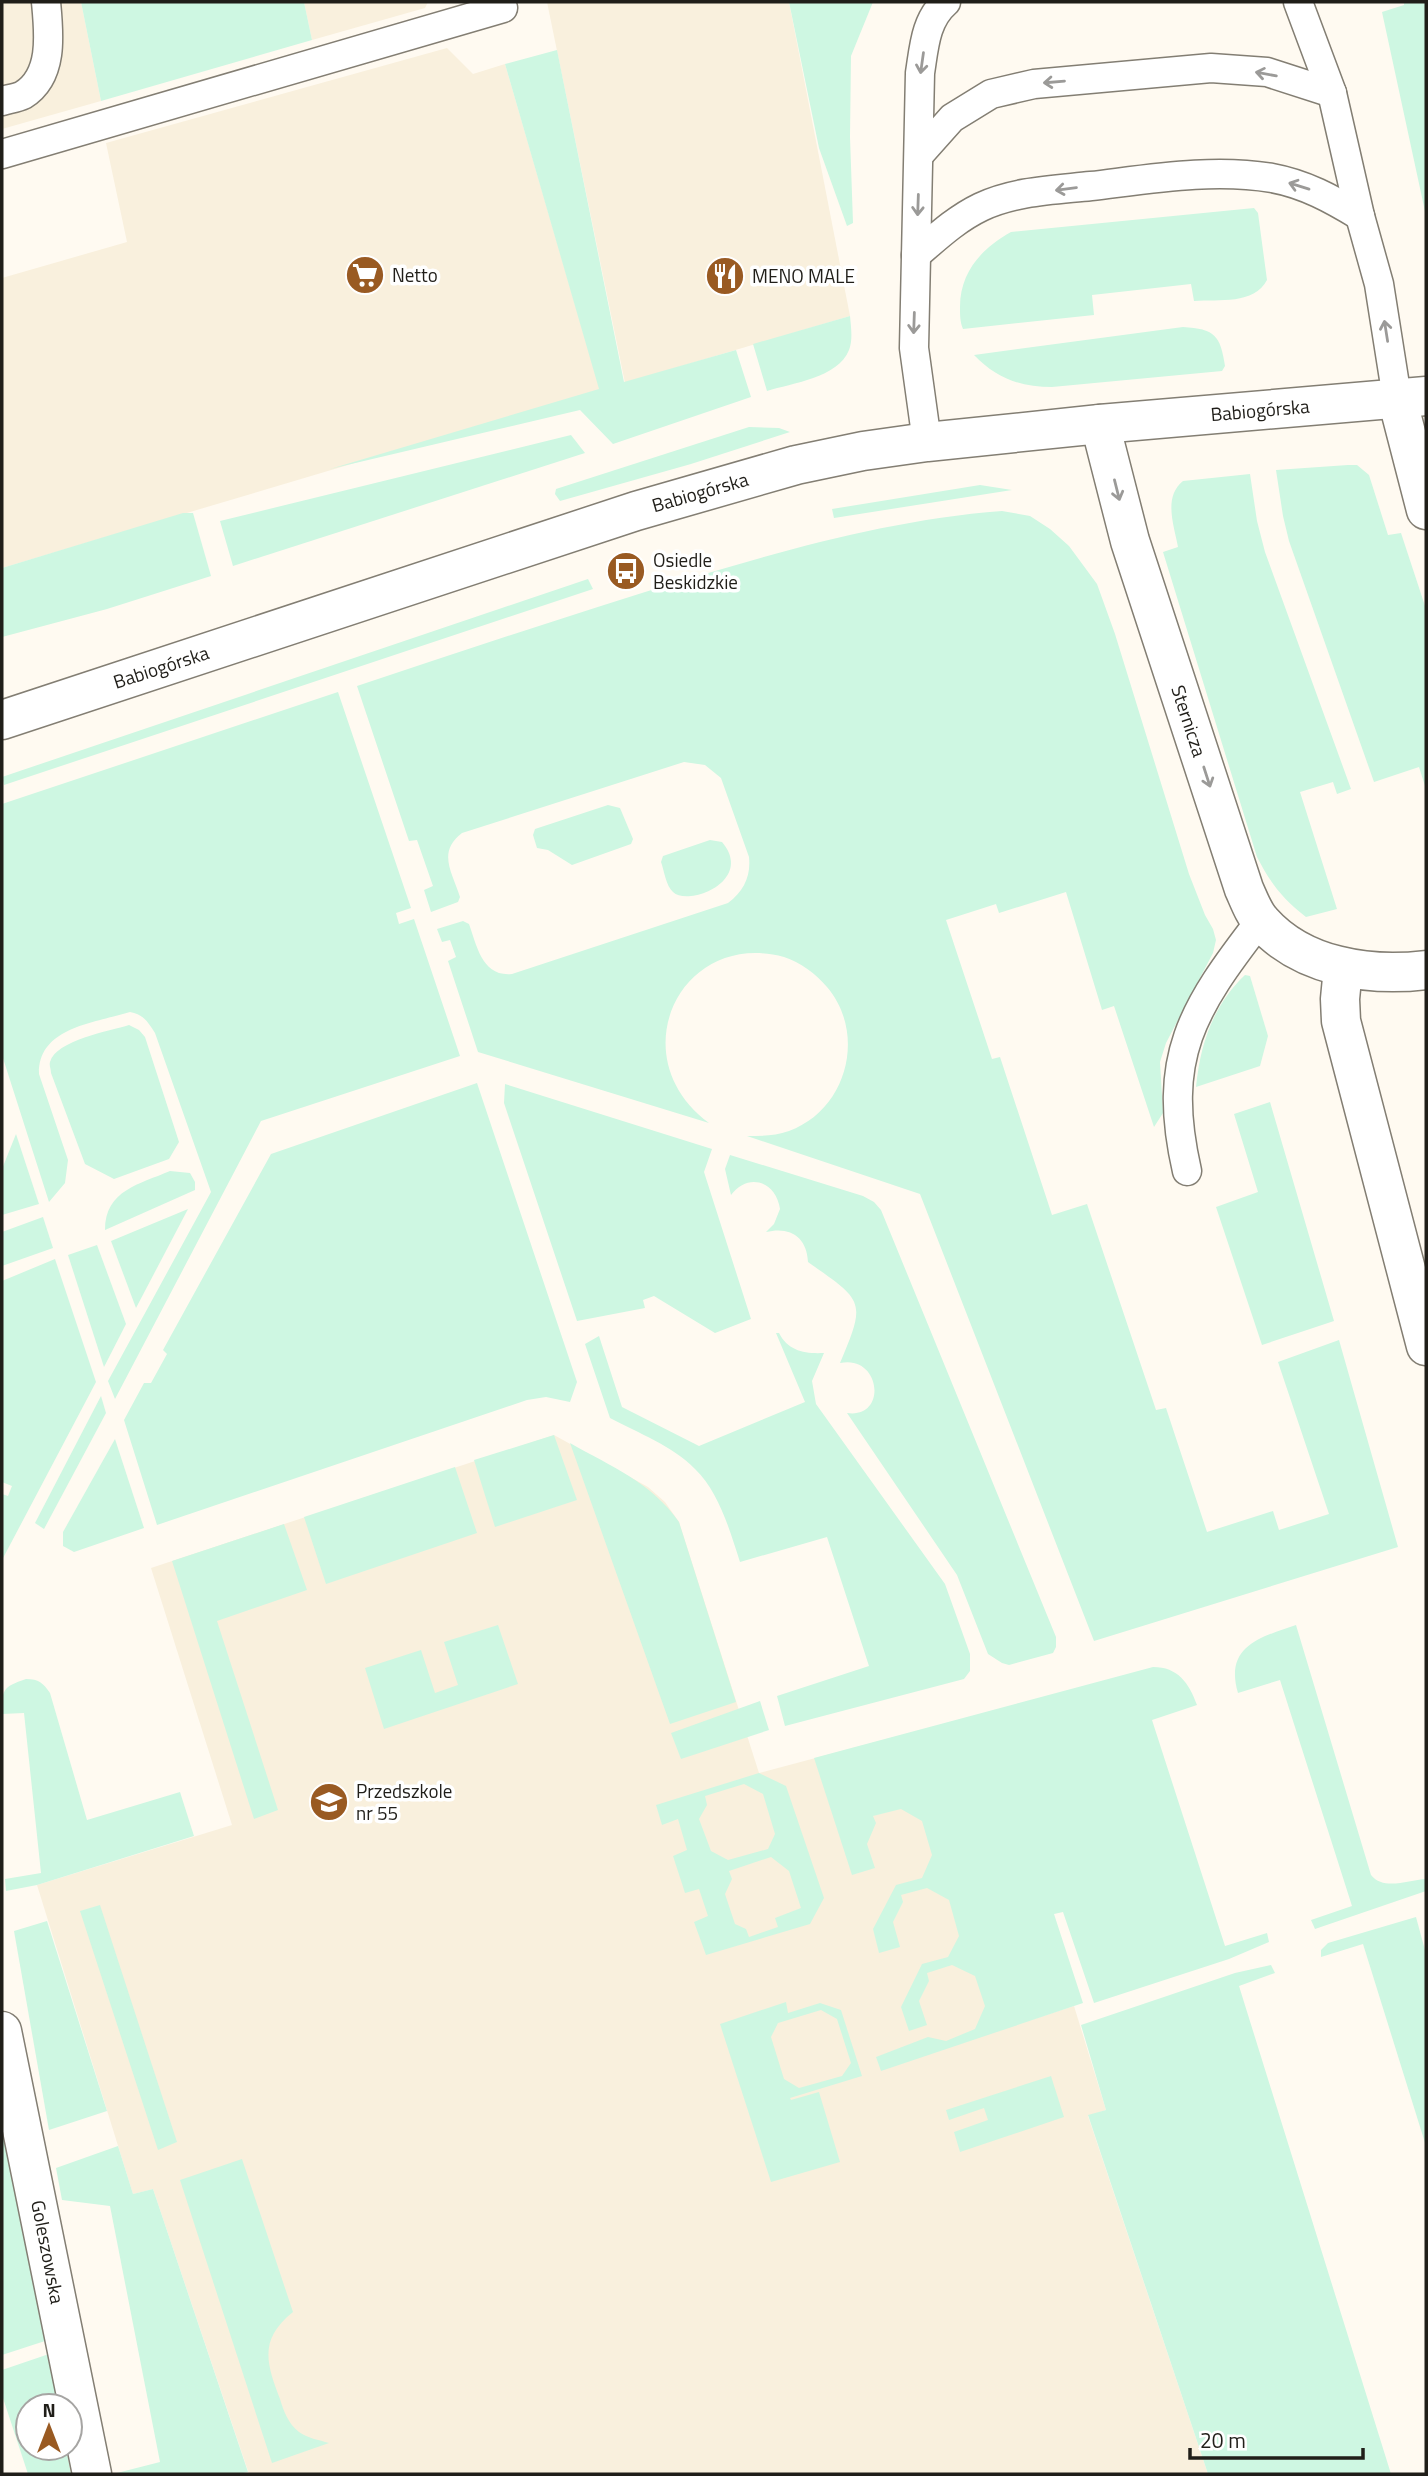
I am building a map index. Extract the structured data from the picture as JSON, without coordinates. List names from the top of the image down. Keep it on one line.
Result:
{"streets":{"street":["Babiogórska","Sternicza","Goleszowska"]},"crossings":[["Babiogórska","Sternicza"]],"one_way":["Sternicza"],"places":{"supermarket":["Netto"],"restaurant":["MENO MALE"],"bus stop":["Osiedle Beskidzkie"],"school or university":["Przedszkole nr 55"]},"scale_bar":"20 m","north":"top"}
